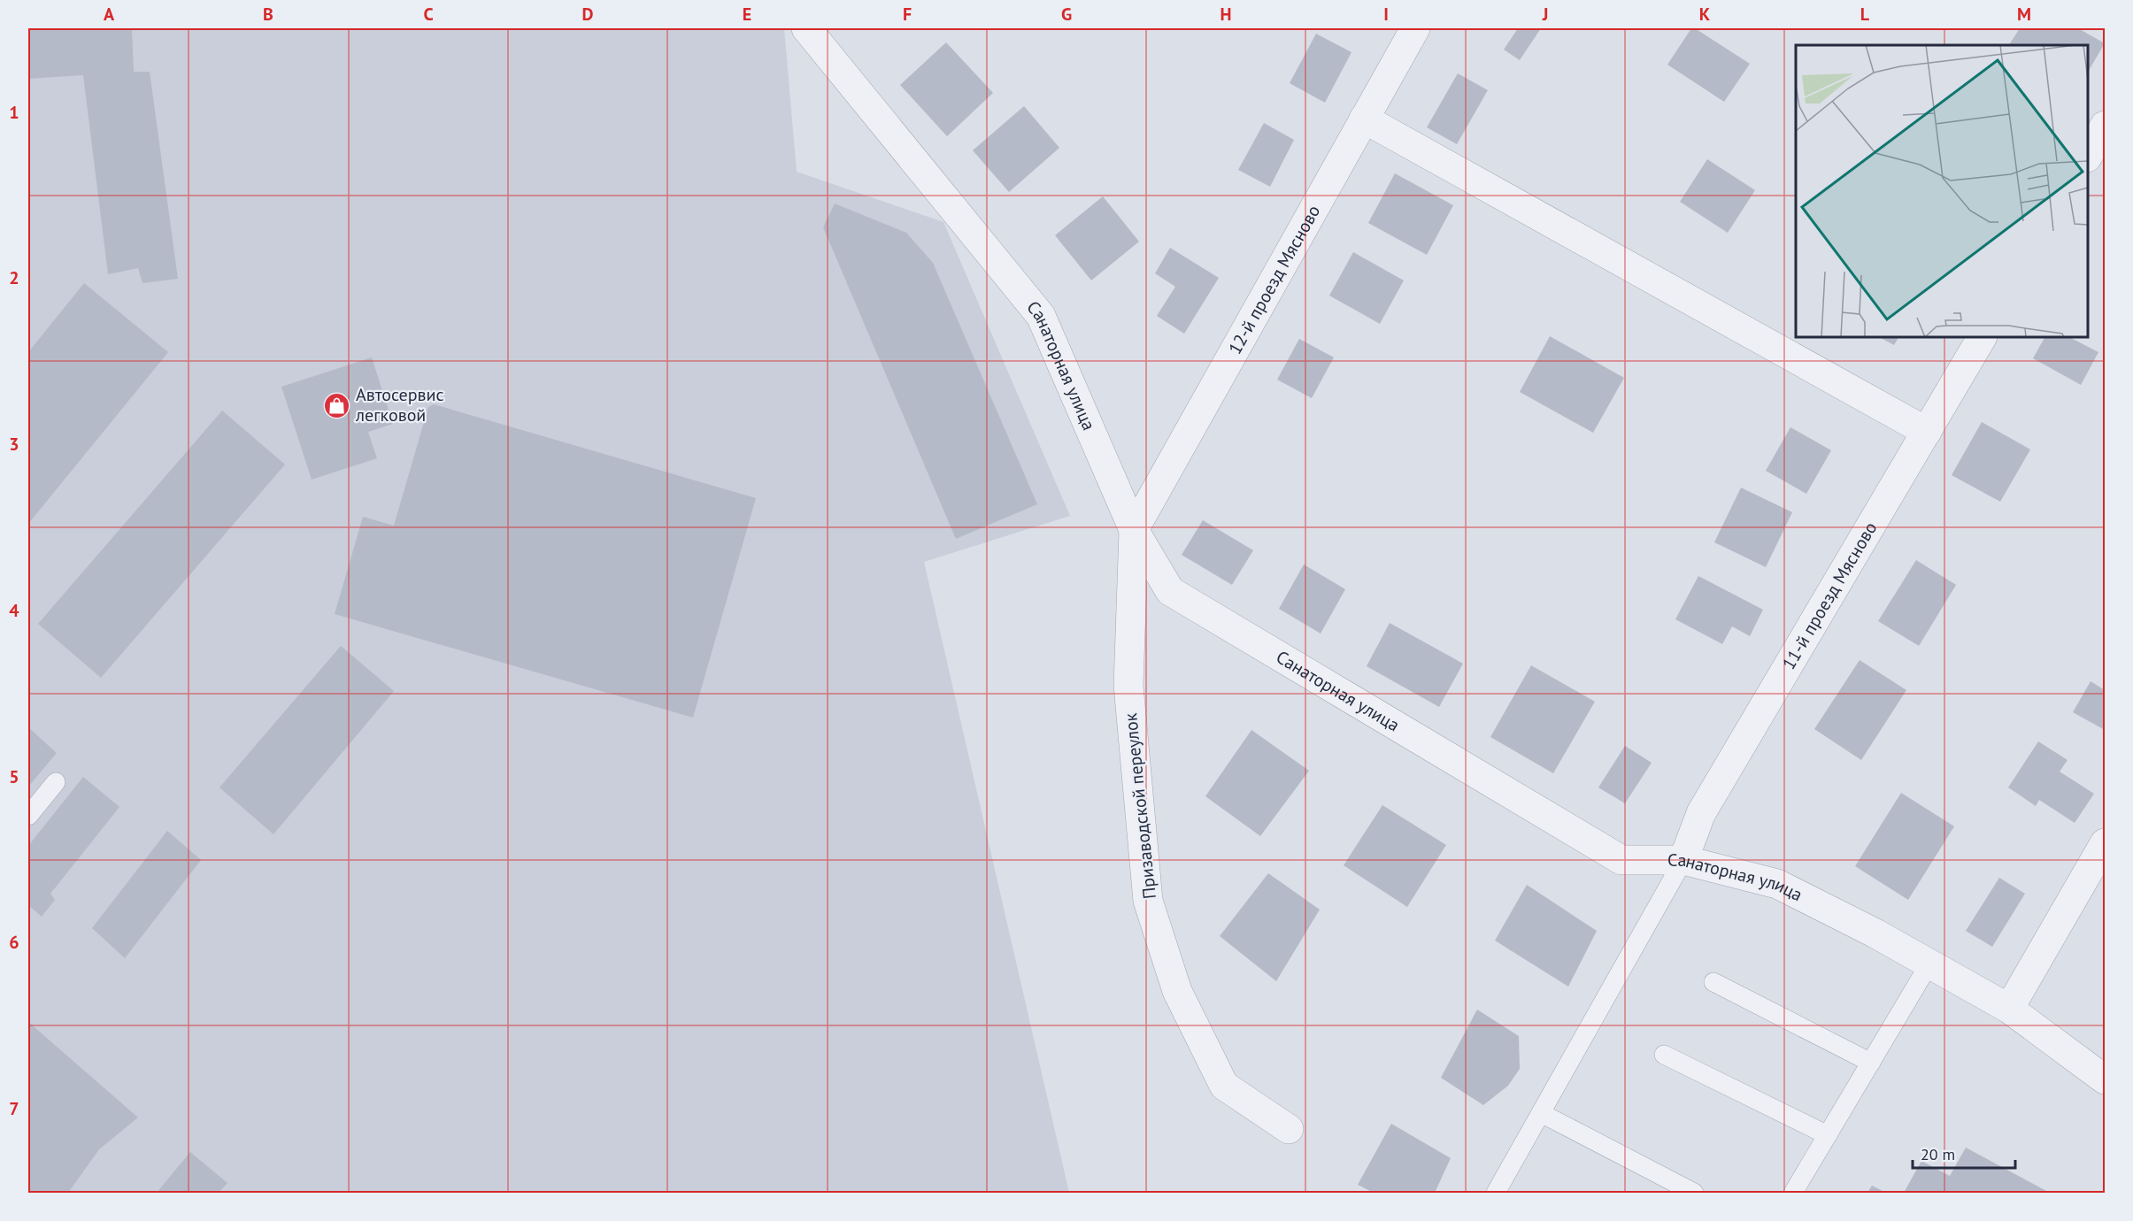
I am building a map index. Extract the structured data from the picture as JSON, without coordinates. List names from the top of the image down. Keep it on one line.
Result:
{"streets":{"street":["12-й проезд Мясново","Санаторная улица","11-й проезд Мясново","Призаводской переулок"]},"crossings":[["12-й проезд Мясново","Санаторная улица"],["12-й проезд Мясново","Призаводской переулок"],["Санаторная улица","11-й проезд Мясново"],["Санаторная улица","Призаводской переулок"]],"places":{"shop":["Автосервис легковой"]},"scale_bar":"20 m","grid":{"columns":["A","B","C","D","E","F","G","H","I","J","K","L","M"],"rows":["1","2","3","4","5","6","7"]}}
